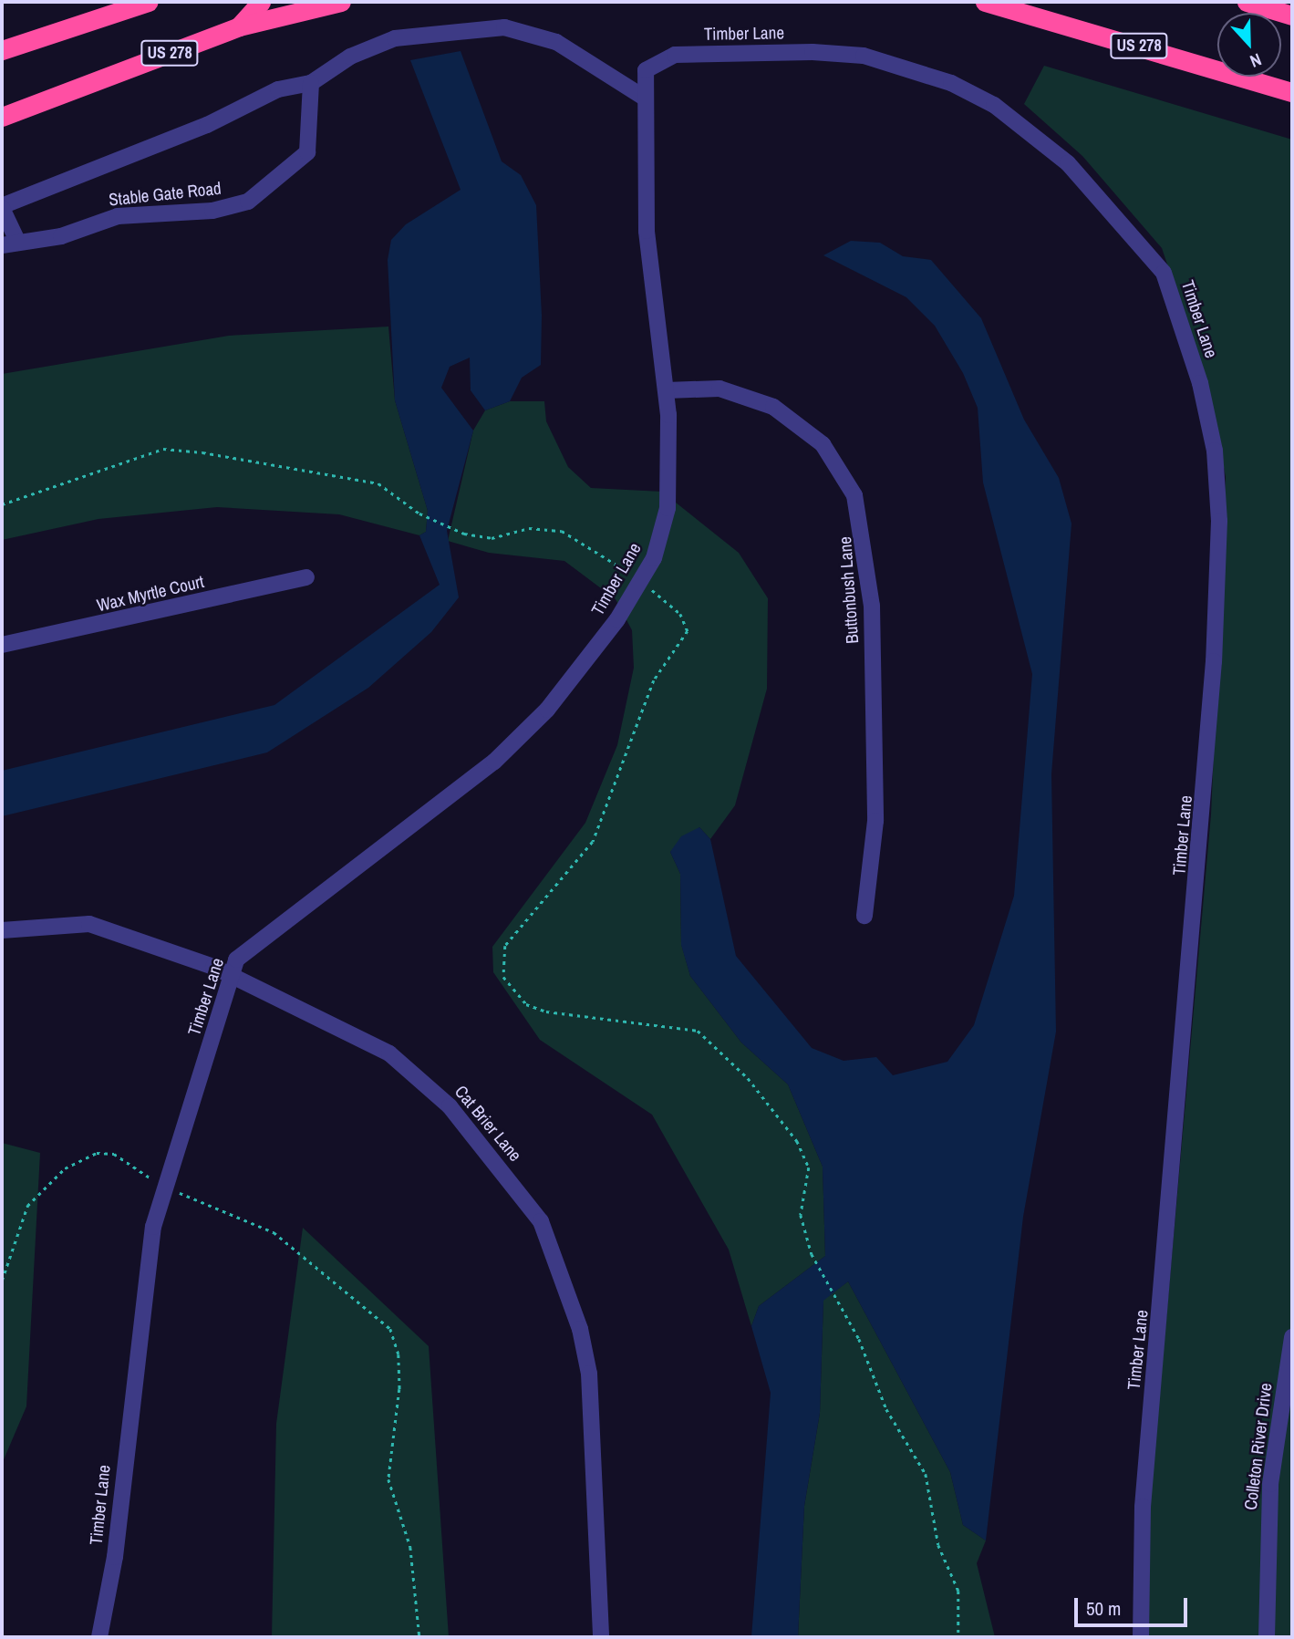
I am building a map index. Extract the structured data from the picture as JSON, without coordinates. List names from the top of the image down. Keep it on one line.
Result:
{"streets":{"highway":["US 278"],"street":["Timber Lane","Stable Gate Road","Buttonbush Lane","Wax Myrtle Court","Cat Brier Lane","Colleton River Drive"]},"crossings":[["Timber Lane","Stable Gate Road"],["Timber Lane","Buttonbush Lane"],["Timber Lane","Cat Brier Lane"]],"scale_bar":"50 m","north":"bottom"}
